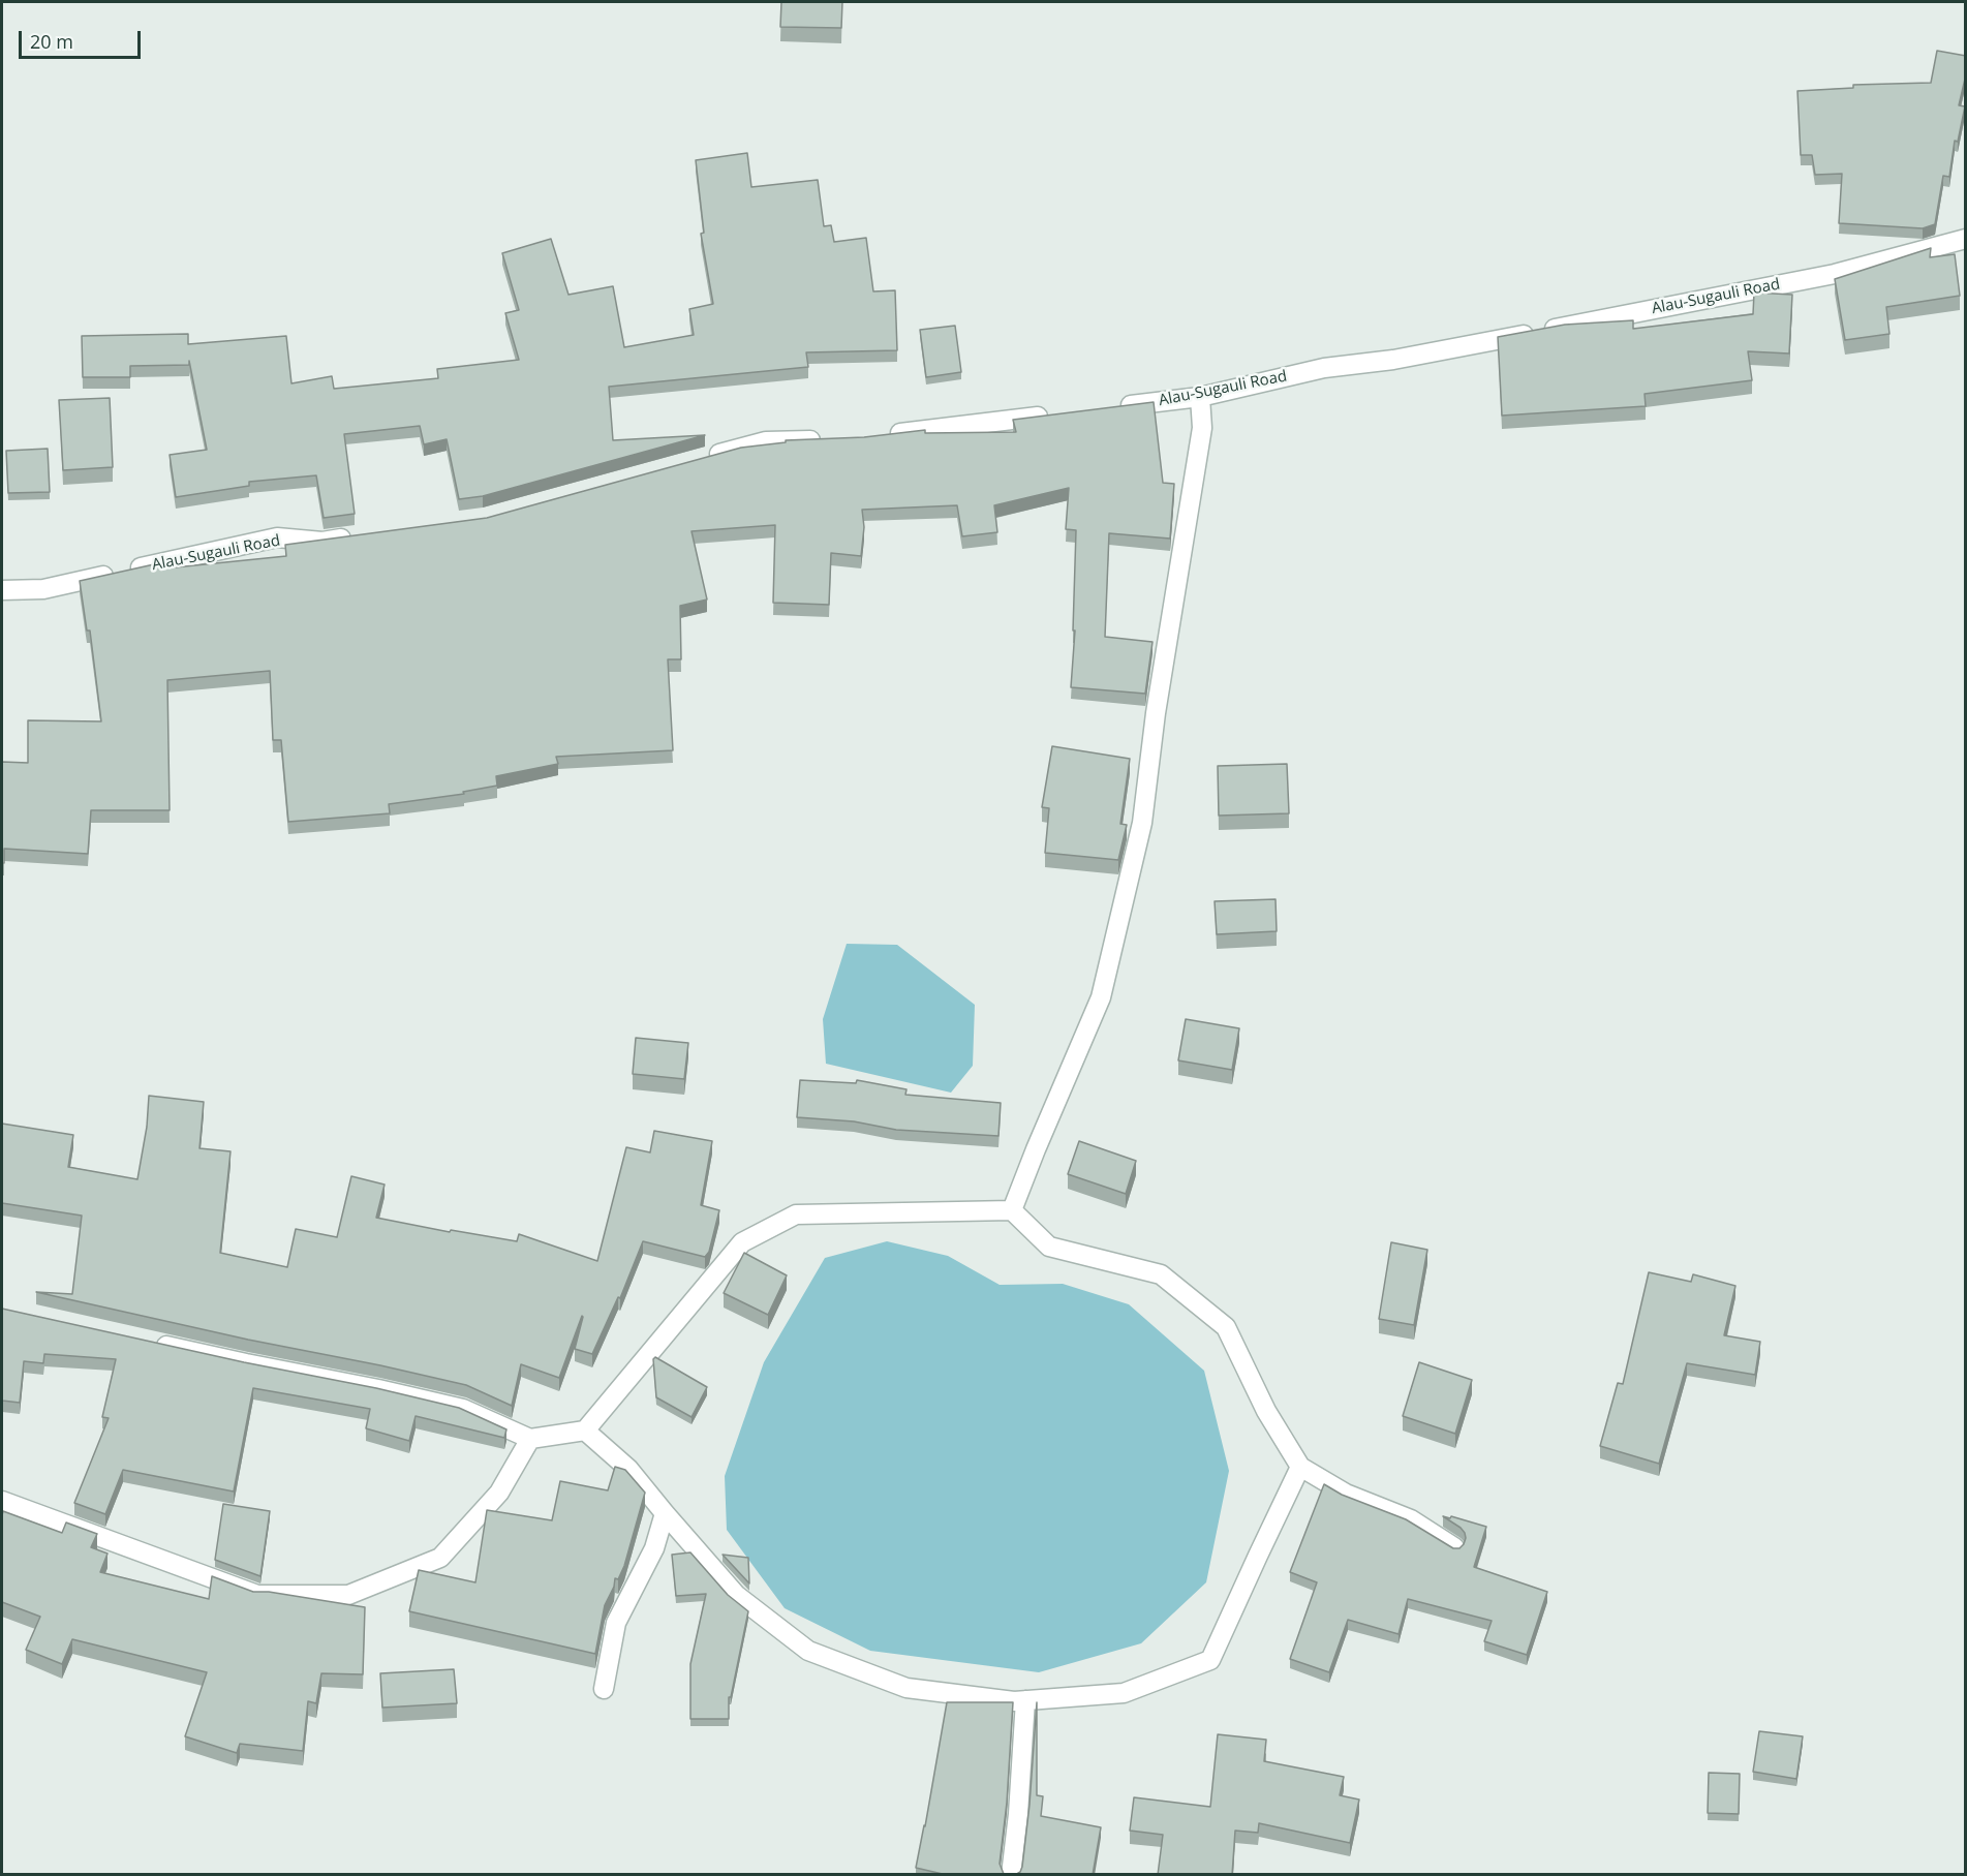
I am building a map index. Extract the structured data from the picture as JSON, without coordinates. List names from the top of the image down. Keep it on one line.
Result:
{"streets":{"street":["Alau-Sugauli Road"]},"scale_bar":"20 m"}
